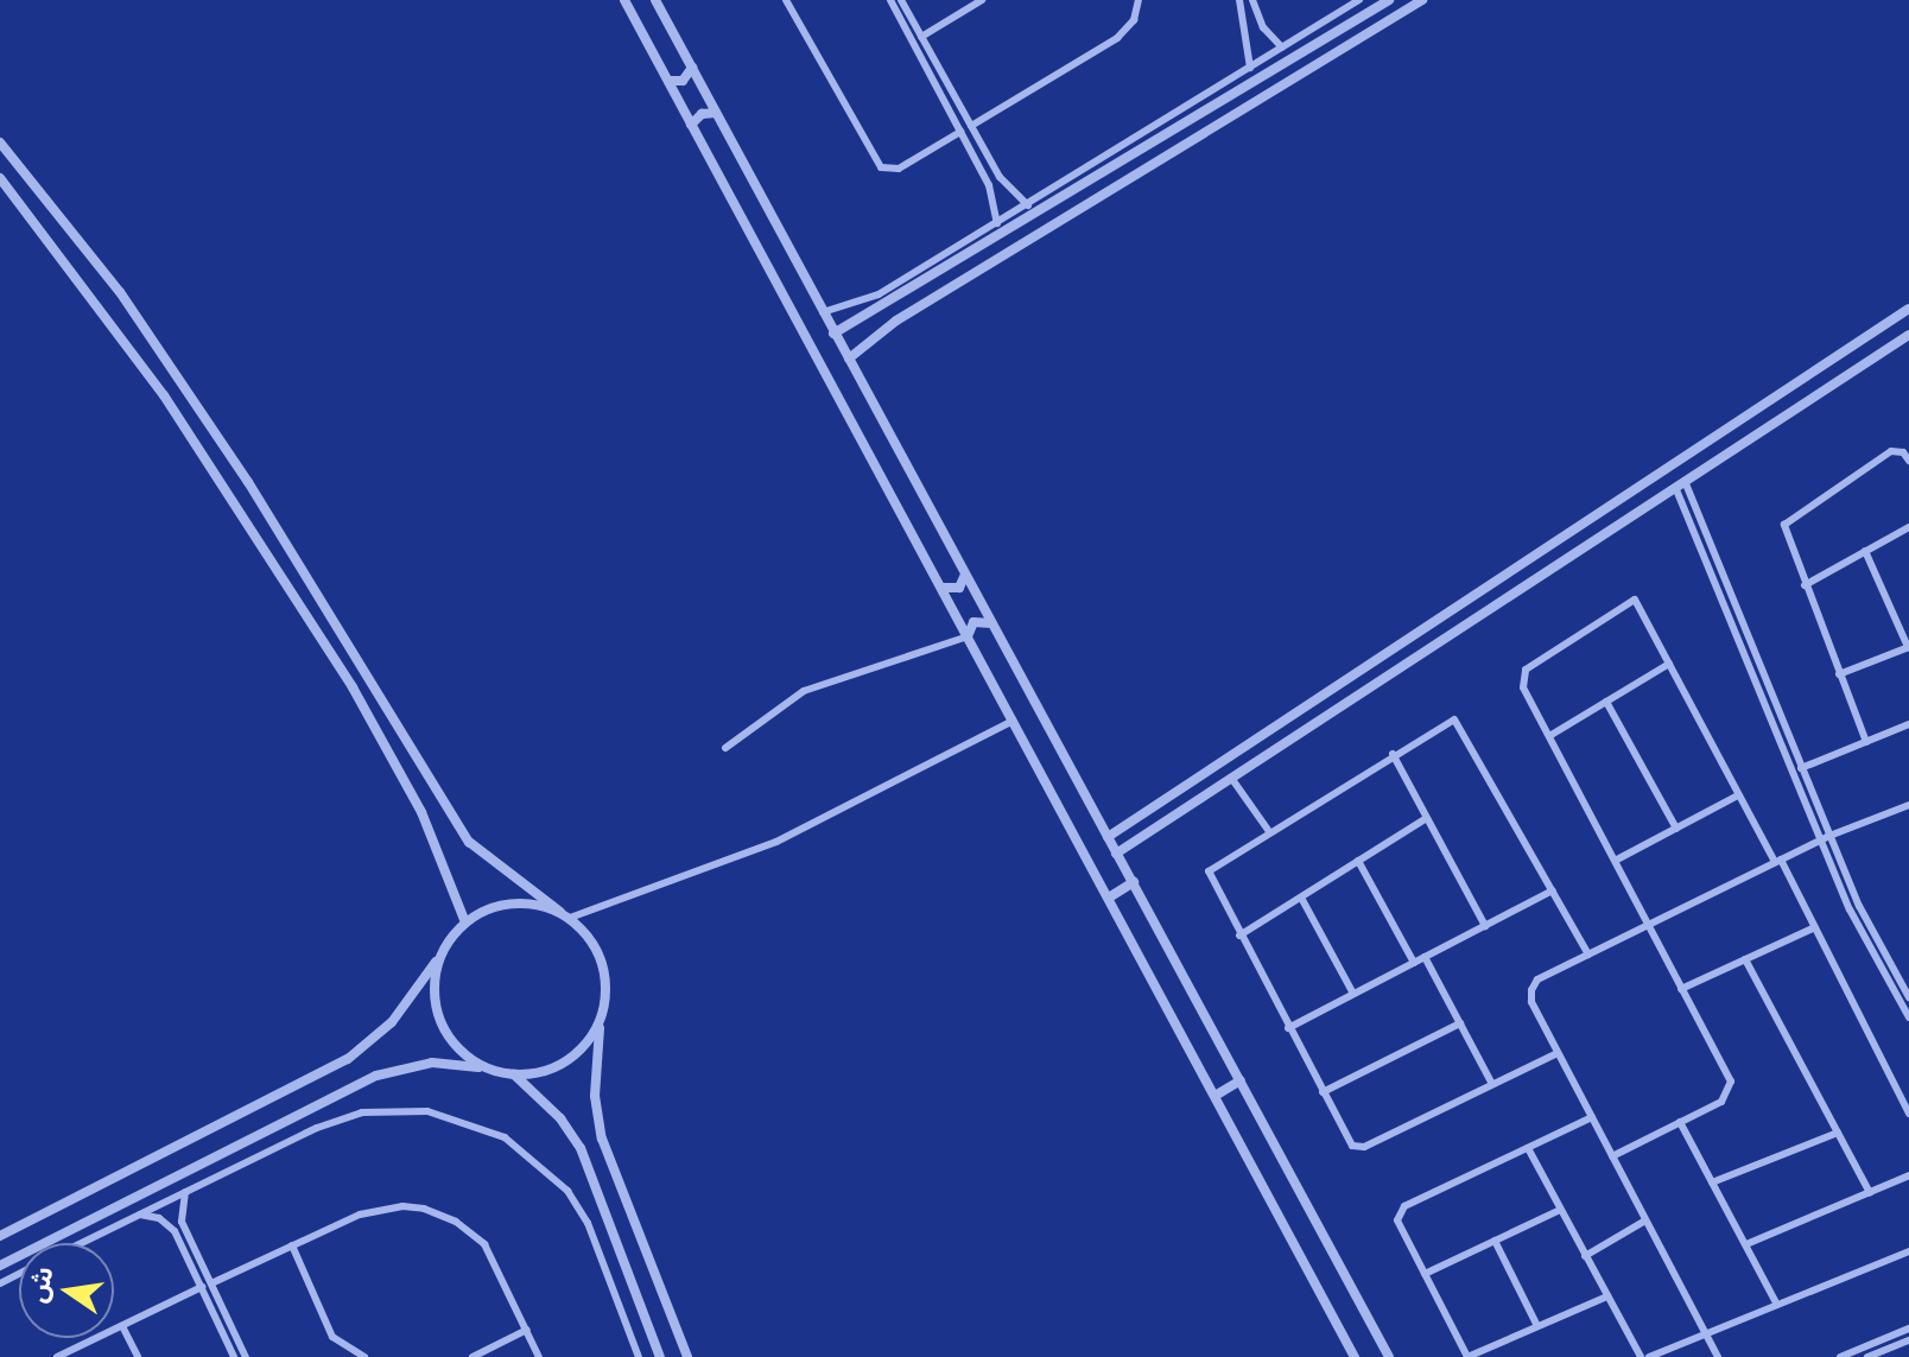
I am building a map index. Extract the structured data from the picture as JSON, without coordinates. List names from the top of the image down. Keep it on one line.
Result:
{"north":"left"}
